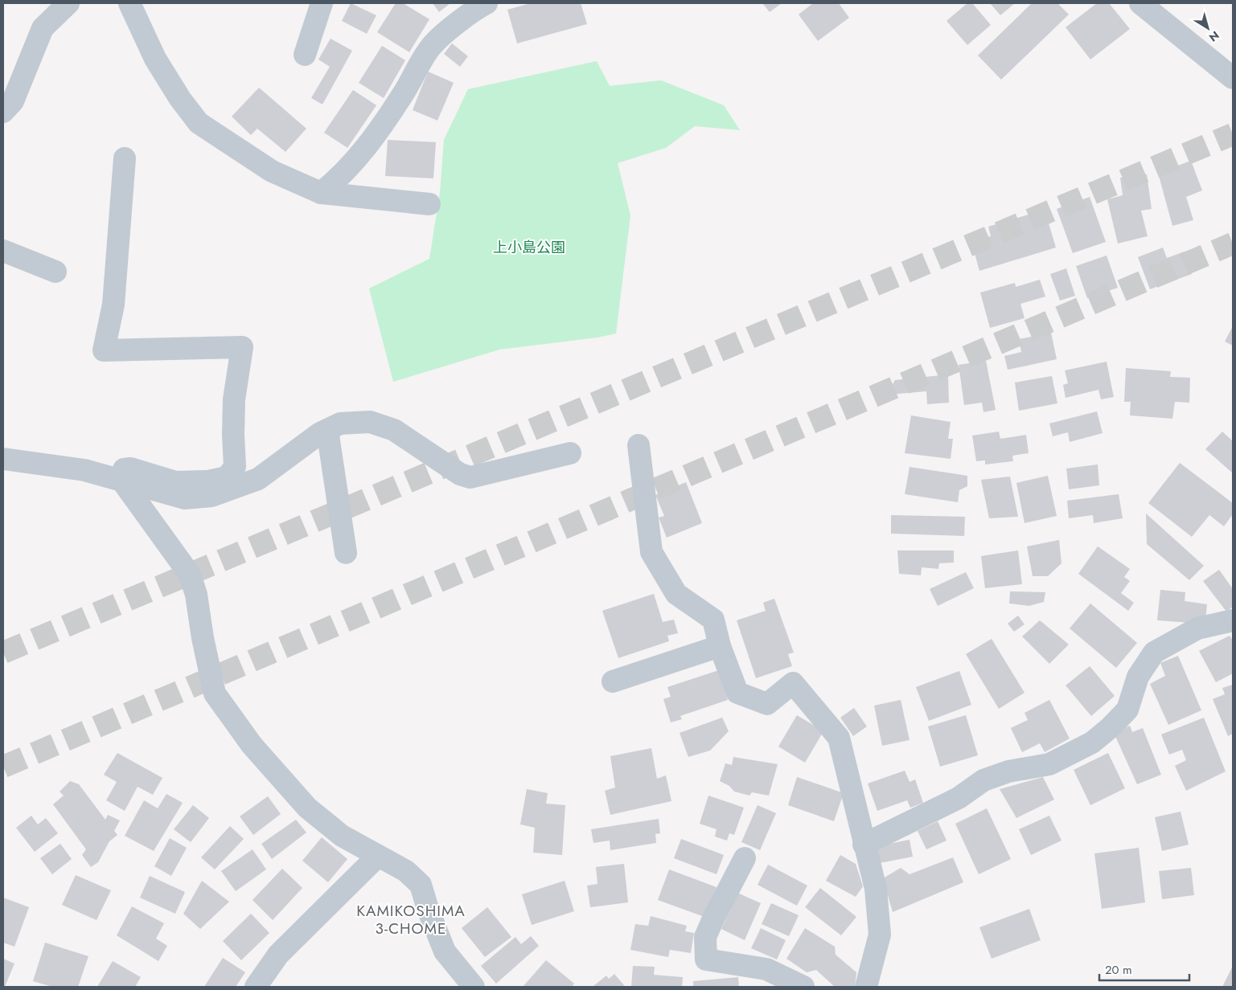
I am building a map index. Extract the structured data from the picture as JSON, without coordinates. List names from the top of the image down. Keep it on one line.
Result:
{"districts":["KAMIKOSHIMA 3-CHOME"],"parks":["上小島公園"],"scale_bar":"20 m","north":"bottom right"}
